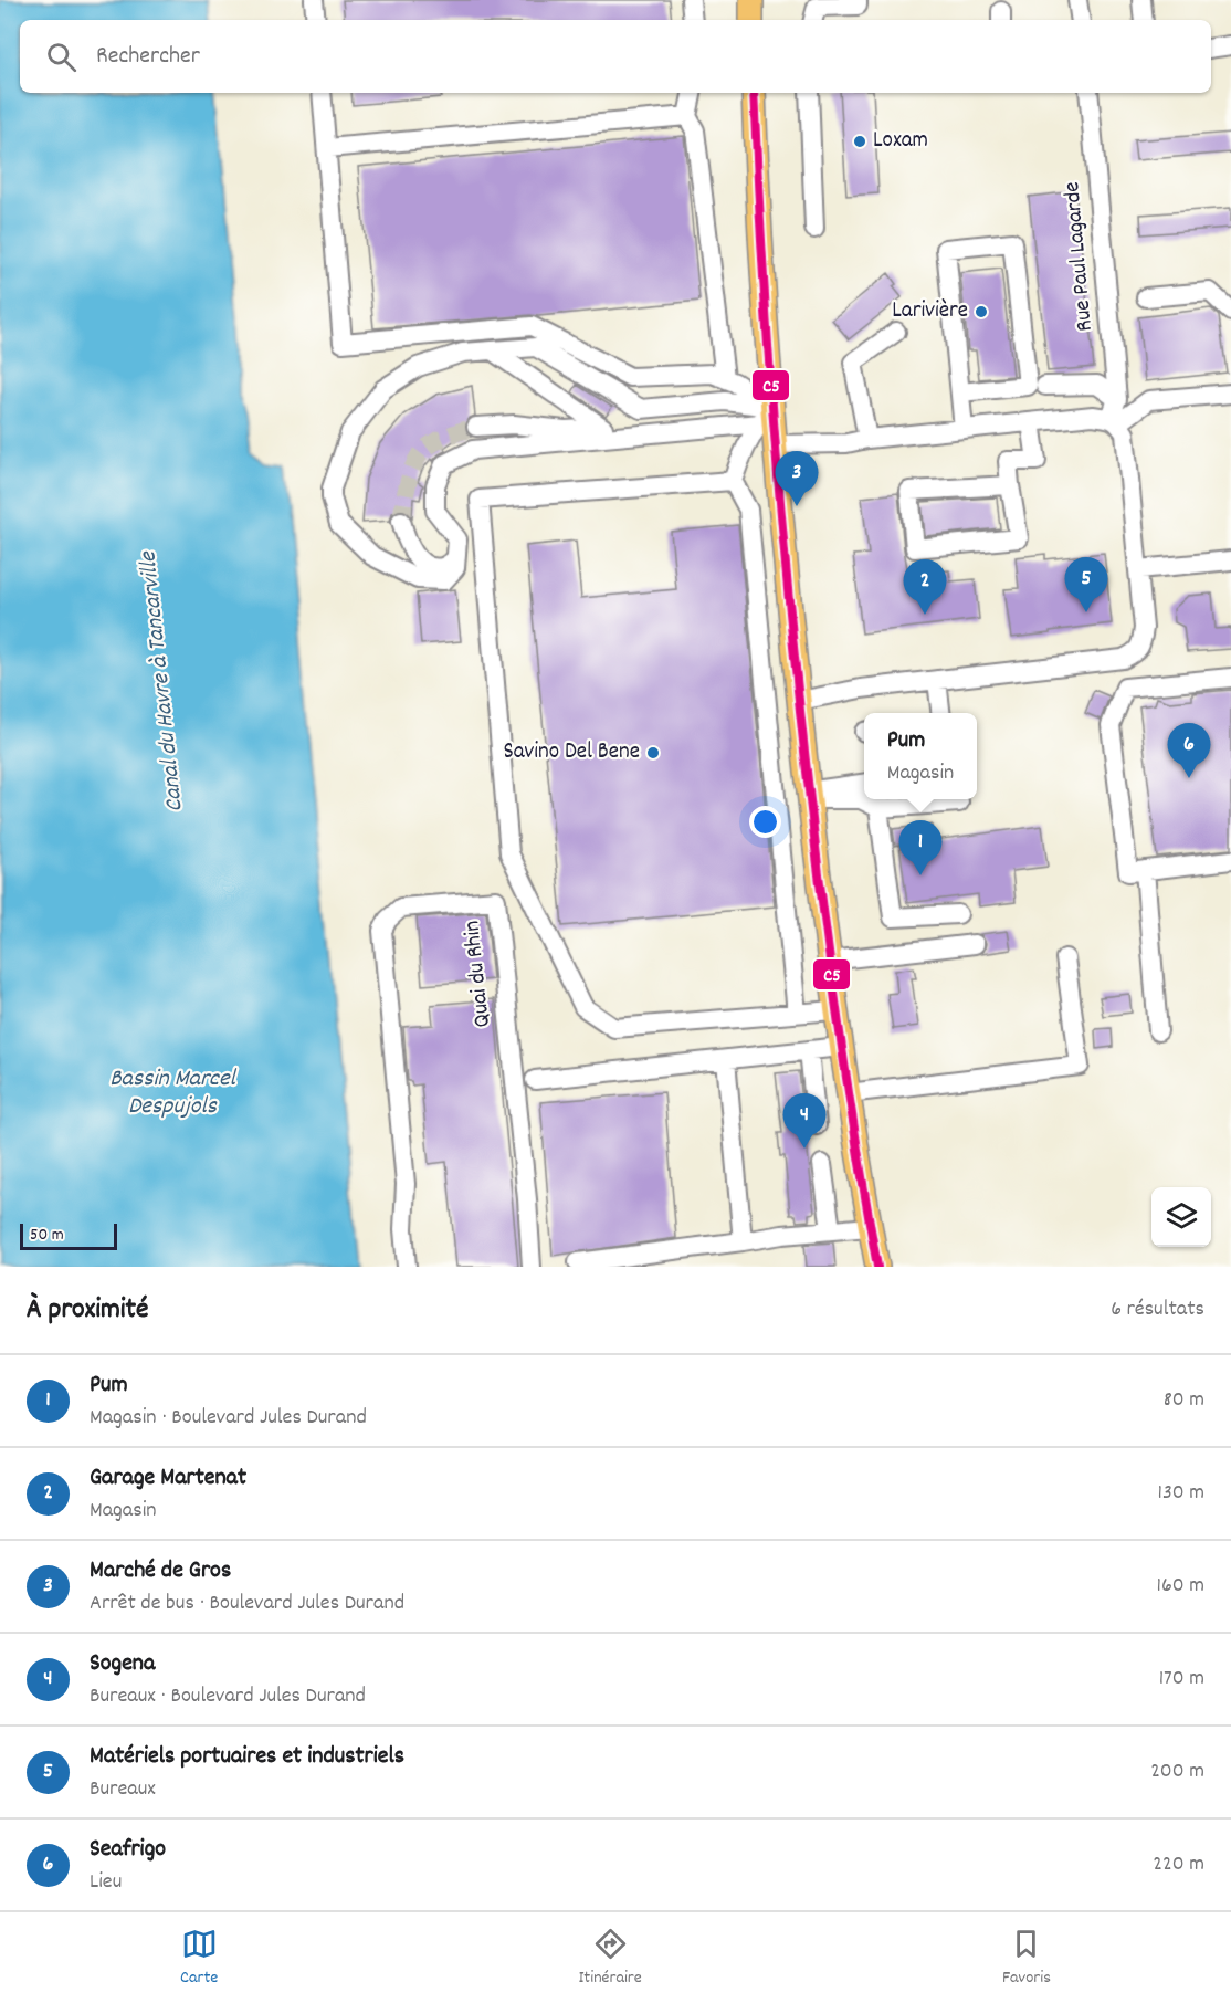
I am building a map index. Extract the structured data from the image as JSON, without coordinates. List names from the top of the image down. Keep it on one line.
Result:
{"streets":{"street":["Rue Paul Lagarde","Quai du Rhin"]},"water":["Canal du Havre à Tancarville","Bassin Marcel Despujols"],"places":["Loxam","Larivière","Savino Del Bene"],"lines":["transit line C5"],"scale_bar":"50 m","page":{"search":"Rechercher","pins":["3","5","2","6","1","4"],"popup":["Pum","Magasin"],"scale":"50 m","heading":["À proximité","6 résultats"],"list":[{"mark":"1","name":"Pum","note":"Magasin · Boulevard Jules Durand","value":"80 m"},{"mark":"2","name":"Garage Martenat","note":"Magasin","value":"130 m"},{"mark":"3","name":"Marché de Gros","note":"Arrêt de bus · Boulevard Jules Durand","value":"160 m"},{"mark":"4","name":"Sogena","note":"Bureaux · Boulevard Jules Durand","value":"170 m"},{"mark":"5","name":"Matériels portuaires et industriels","note":"Bureaux","value":"200 m"},{"mark":"6","name":"Seafrigo","note":"Lieu","value":"220 m"}],"nav":["Carte","Itinéraire","Favoris"]}}
